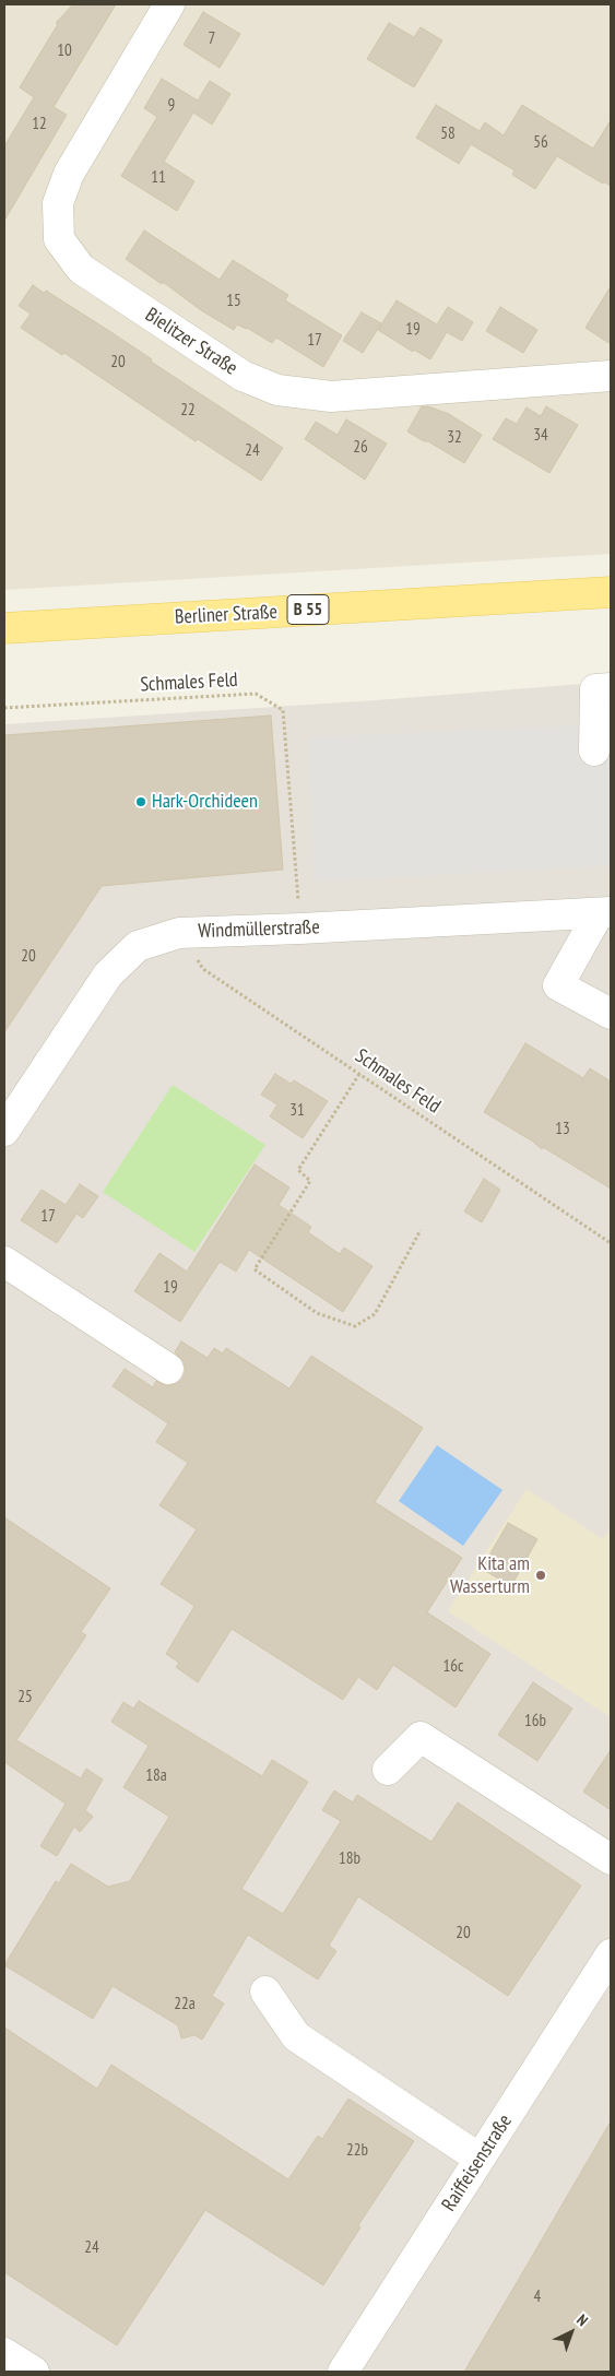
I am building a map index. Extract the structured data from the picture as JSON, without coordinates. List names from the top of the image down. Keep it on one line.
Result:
{"streets":{"main road":["B 55","Berliner Straße"],"street":["Bielitzer Straße","Windmüllerstraße","Raiffeisenstraße"],"path":["Schmales Feld"]},"crossings":[["Schmales Feld","Windmüllerstraße"]],"places":["Hark-Orchideen","Kita am Wasserturm"],"house_numbers":["7","10","9","12","58","56","11","15","19","17","20","22","34","32","26","24","20","31","13","17","19","16c","25","16b","18a","18b","20","22a","22b","24","4"],"north":"top right"}
